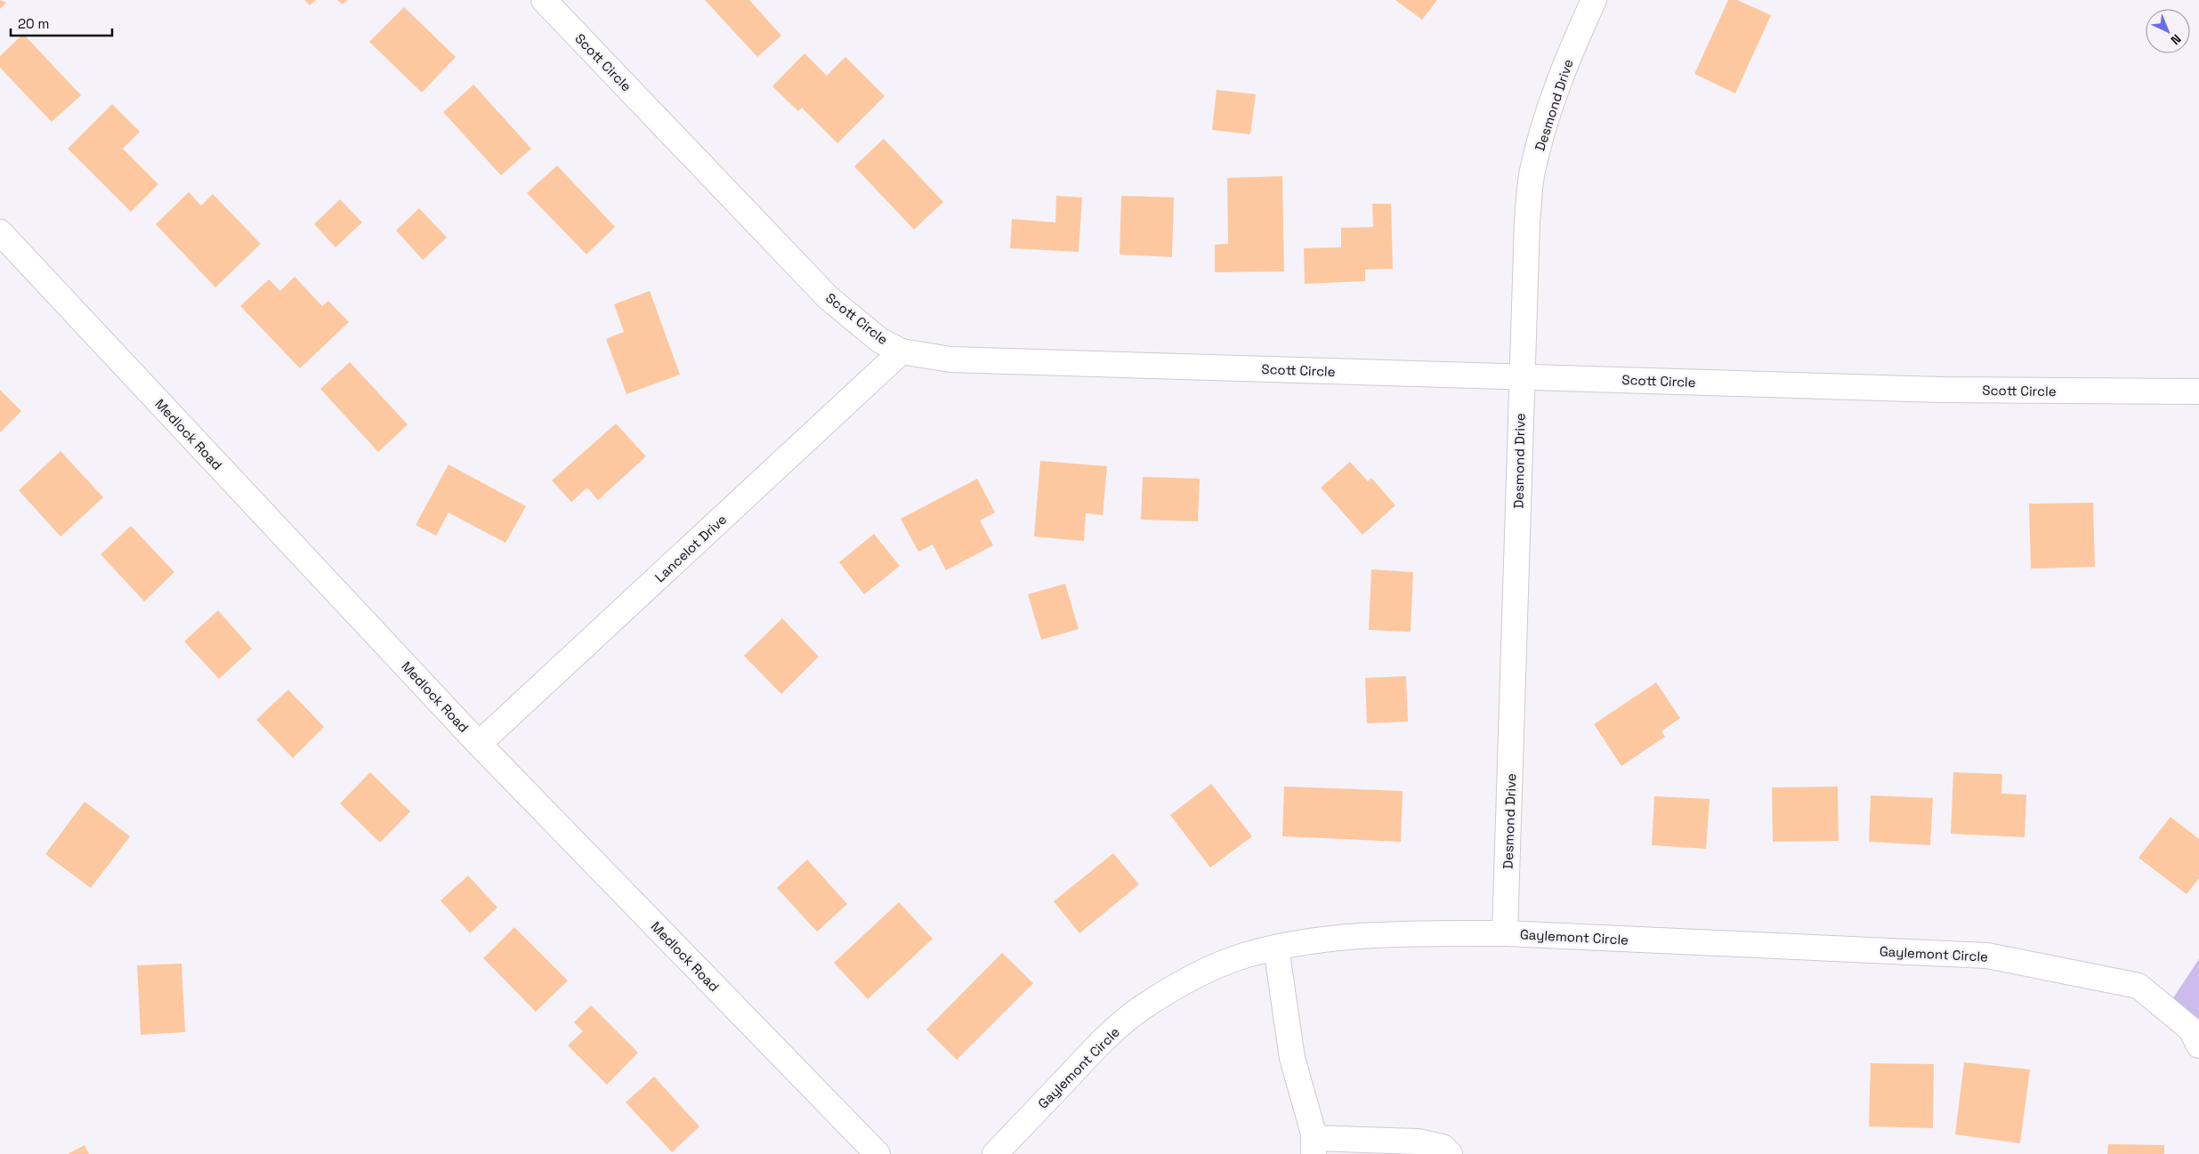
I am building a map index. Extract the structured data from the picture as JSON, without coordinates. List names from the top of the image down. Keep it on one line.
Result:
{"streets":{"street":["Scott Circle","Desmond Drive","Medlock Road","Lancelot Drive","Gaylemont Circle"]},"crossings":[["Scott Circle","Desmond Drive"],["Scott Circle","Lancelot Drive"],["Desmond Drive","Gaylemont Circle"],["Medlock Road","Lancelot Drive"]],"scale_bar":"20 m","north":"bottom right"}
